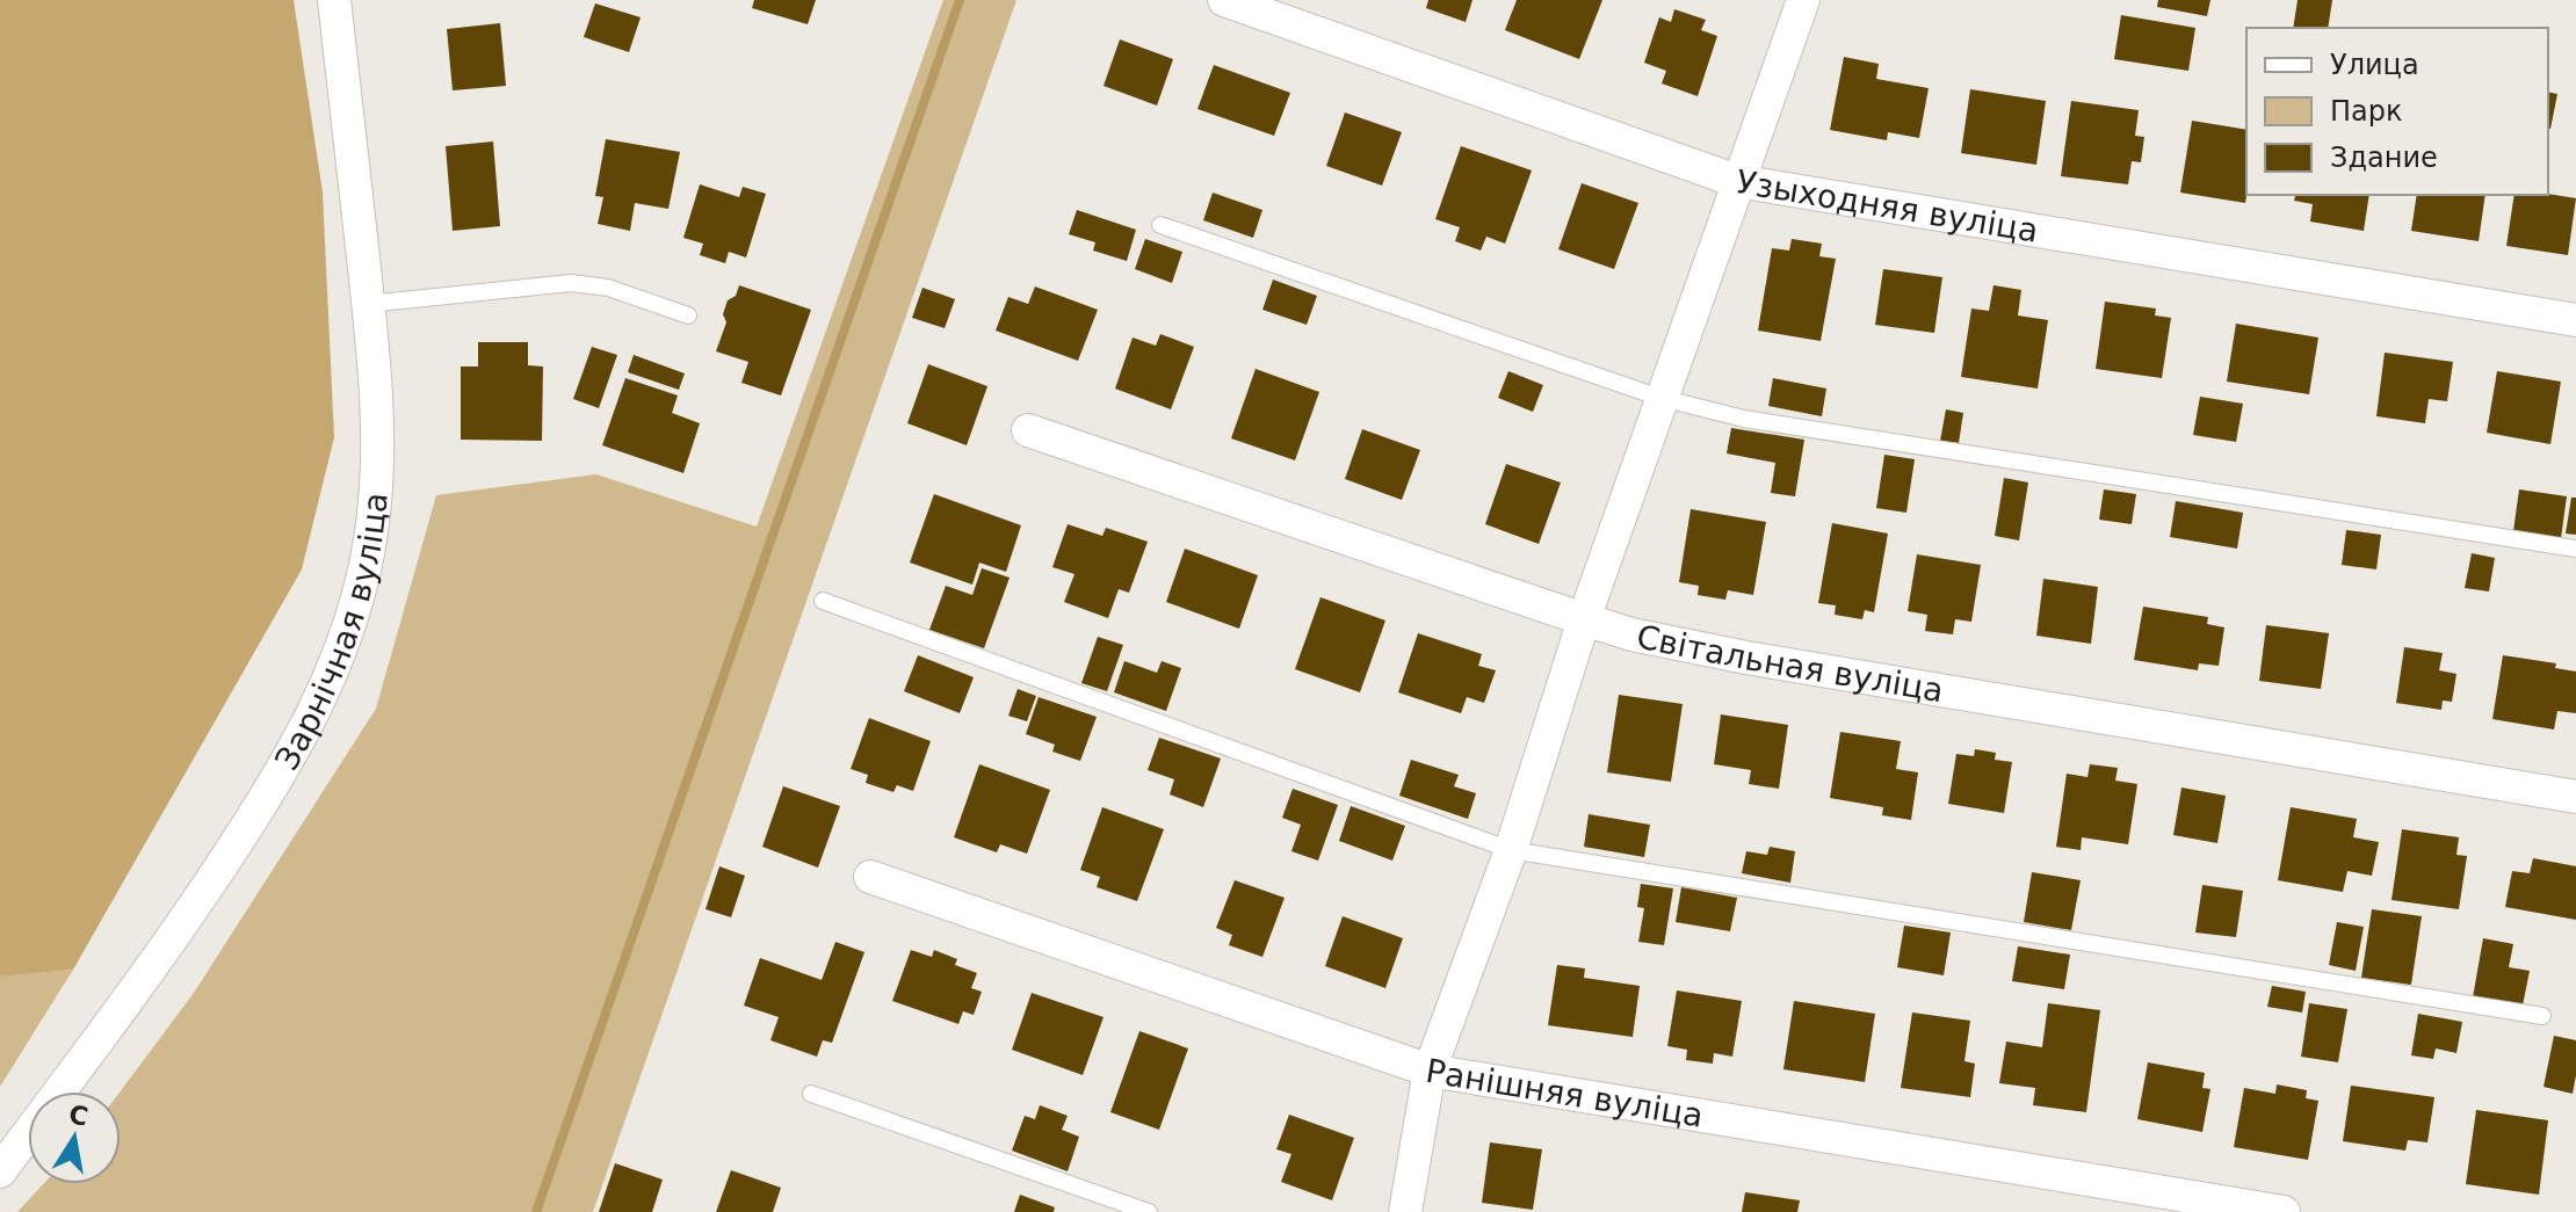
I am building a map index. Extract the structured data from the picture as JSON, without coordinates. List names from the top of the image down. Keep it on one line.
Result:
{"streets":{"street":["Узыходняя вуліца","Зарнічная вуліца","Світальная вуліца","Ранішняя вуліца"]},"legend":["Улица","Парк","Здание"],"north":"top"}
